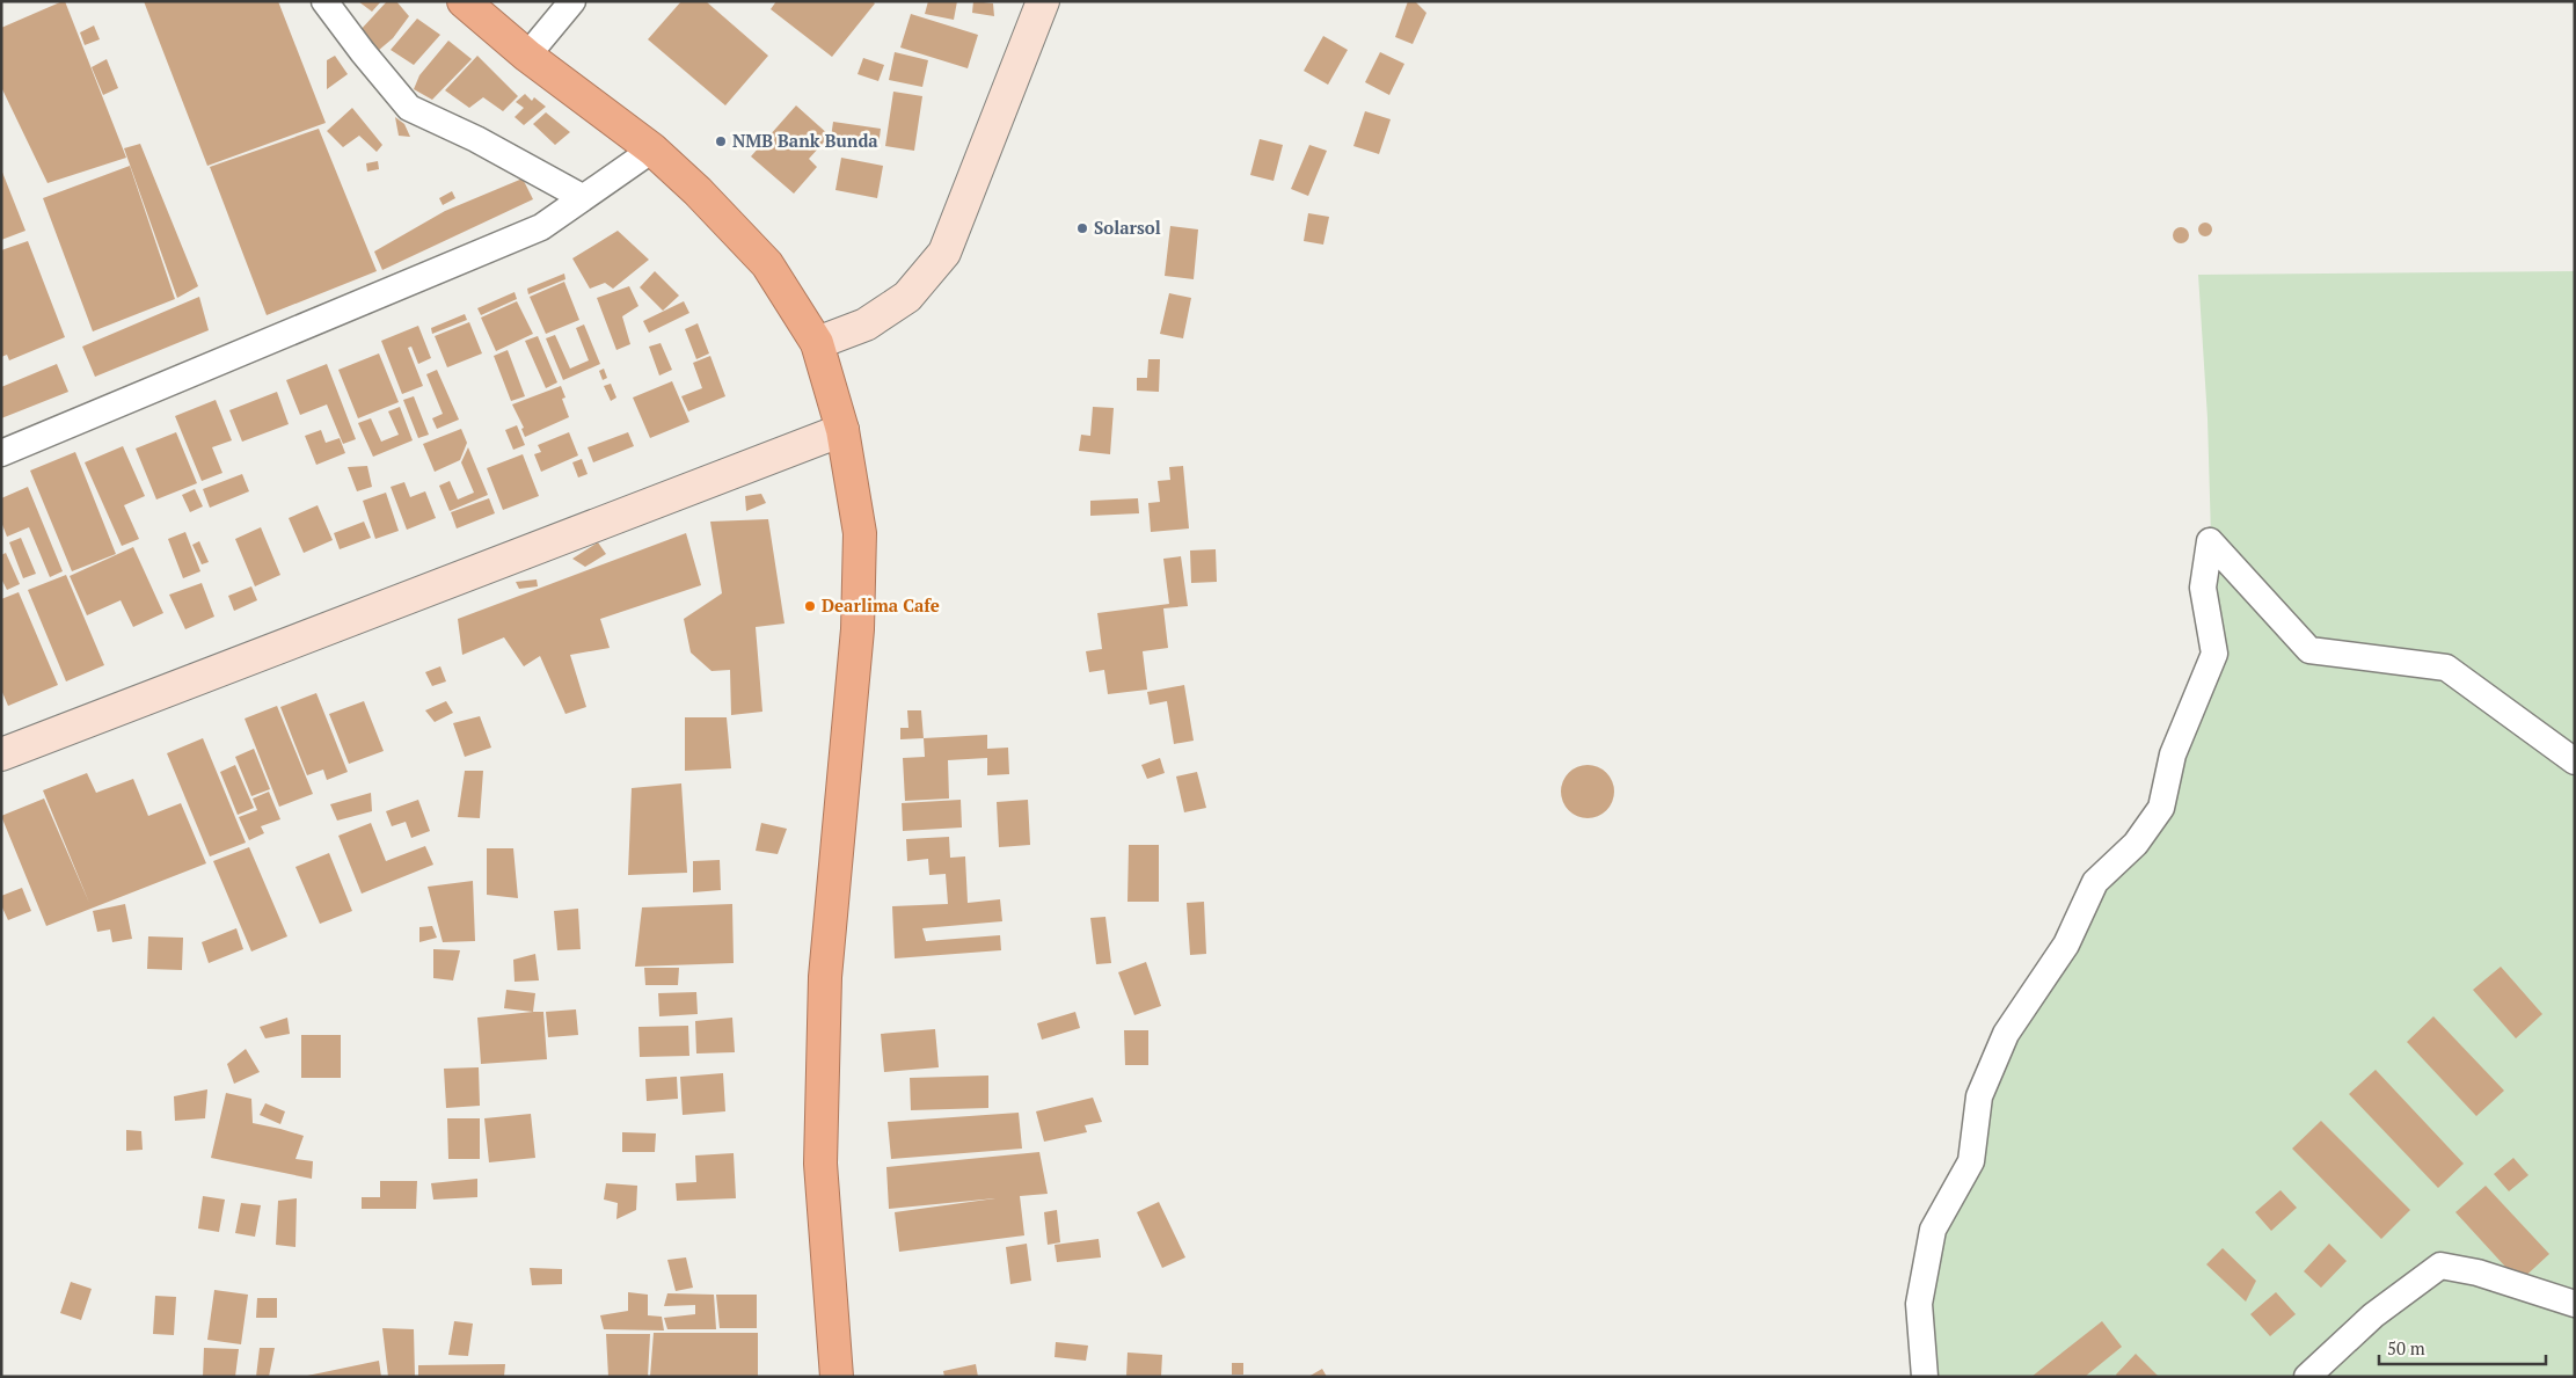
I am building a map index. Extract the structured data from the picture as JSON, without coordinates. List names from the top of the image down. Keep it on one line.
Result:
{"places":["NMB Bank Bunda","Solarsol","Dearlima Cafe"],"scale_bar":"50 m"}
